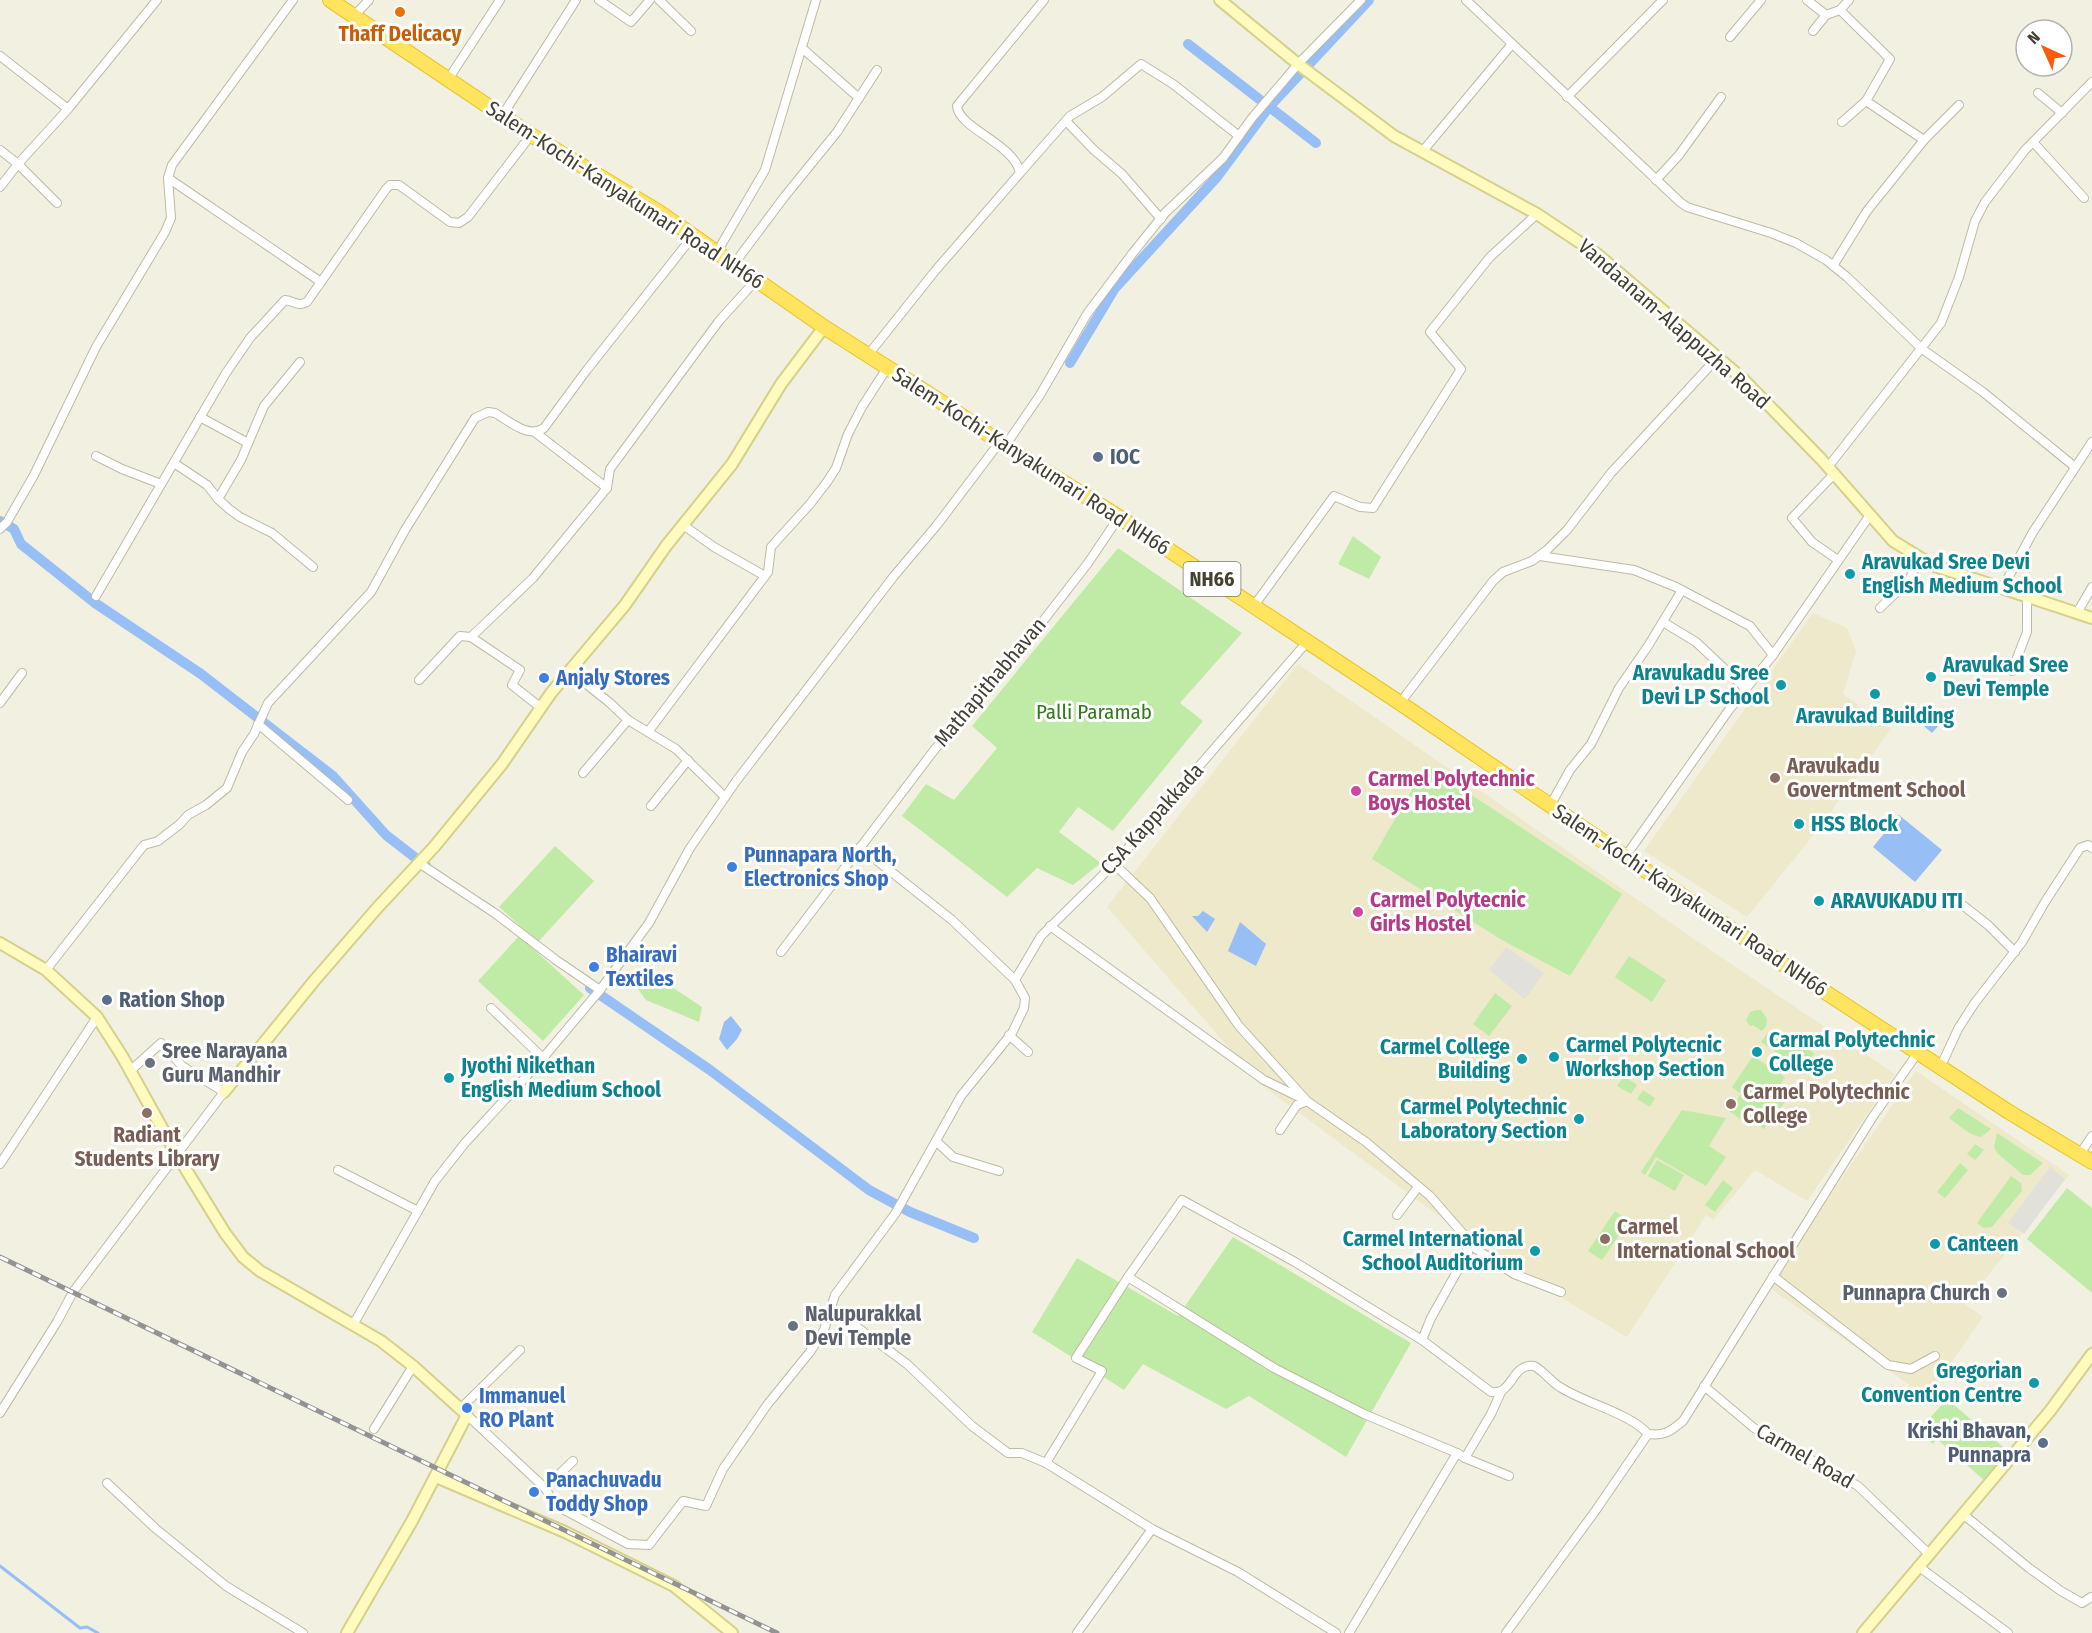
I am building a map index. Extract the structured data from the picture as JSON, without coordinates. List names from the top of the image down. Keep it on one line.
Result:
{"streets":{"highway":["Salem-Kochi-Kanyakumari Road NH66","NH66"],"main road":["Vandaanam-Alappuzha Road"],"street":["Mathapithabhavan","CSA Kappakkada","Carmel Road"]},"crossings":[["Salem-Kochi-Kanyakumari Road NH66","Mathapithabhavan"],["Salem-Kochi-Kanyakumari Road NH66","CSA Kappakkada"]],"parks":["Palli Paramab"],"places":["Thaff Delicacy","IOC","Aravukad Sree Devi English Medium School","Aravukad Sree Devi Temple","Anjaly Stores","Aravukadu Sree Devi LP School","Aravukad Building","Aravukadu Governtment School","Carmel Polytechnic Boys Hostel","HSS Block","Punnapara North, Electronics Shop","ARAVUKADU ITI","Carmel Polytecnic Girls Hostel","Bhairavi Textiles","Ration Shop","Carmal Polytechnic College","Carmel Polytecnic Workshop Section","Carmel College Building","Sree Narayana Guru Mandhir","Jyothi Nikethan English Medium School","Carmel Polytechnic College","Radiant Students Library","Carmel Polytechnic Laboratory Section","Carmel International School","Canteen","Carmel International School Auditorium","Punnapra Church","Nalupurakkal Devi Temple","Gregorian Convention Centre","Immanuel RO Plant","Krishi Bhavan, Punnapra","Panachuvadu Toddy Shop"],"north":"top left"}
